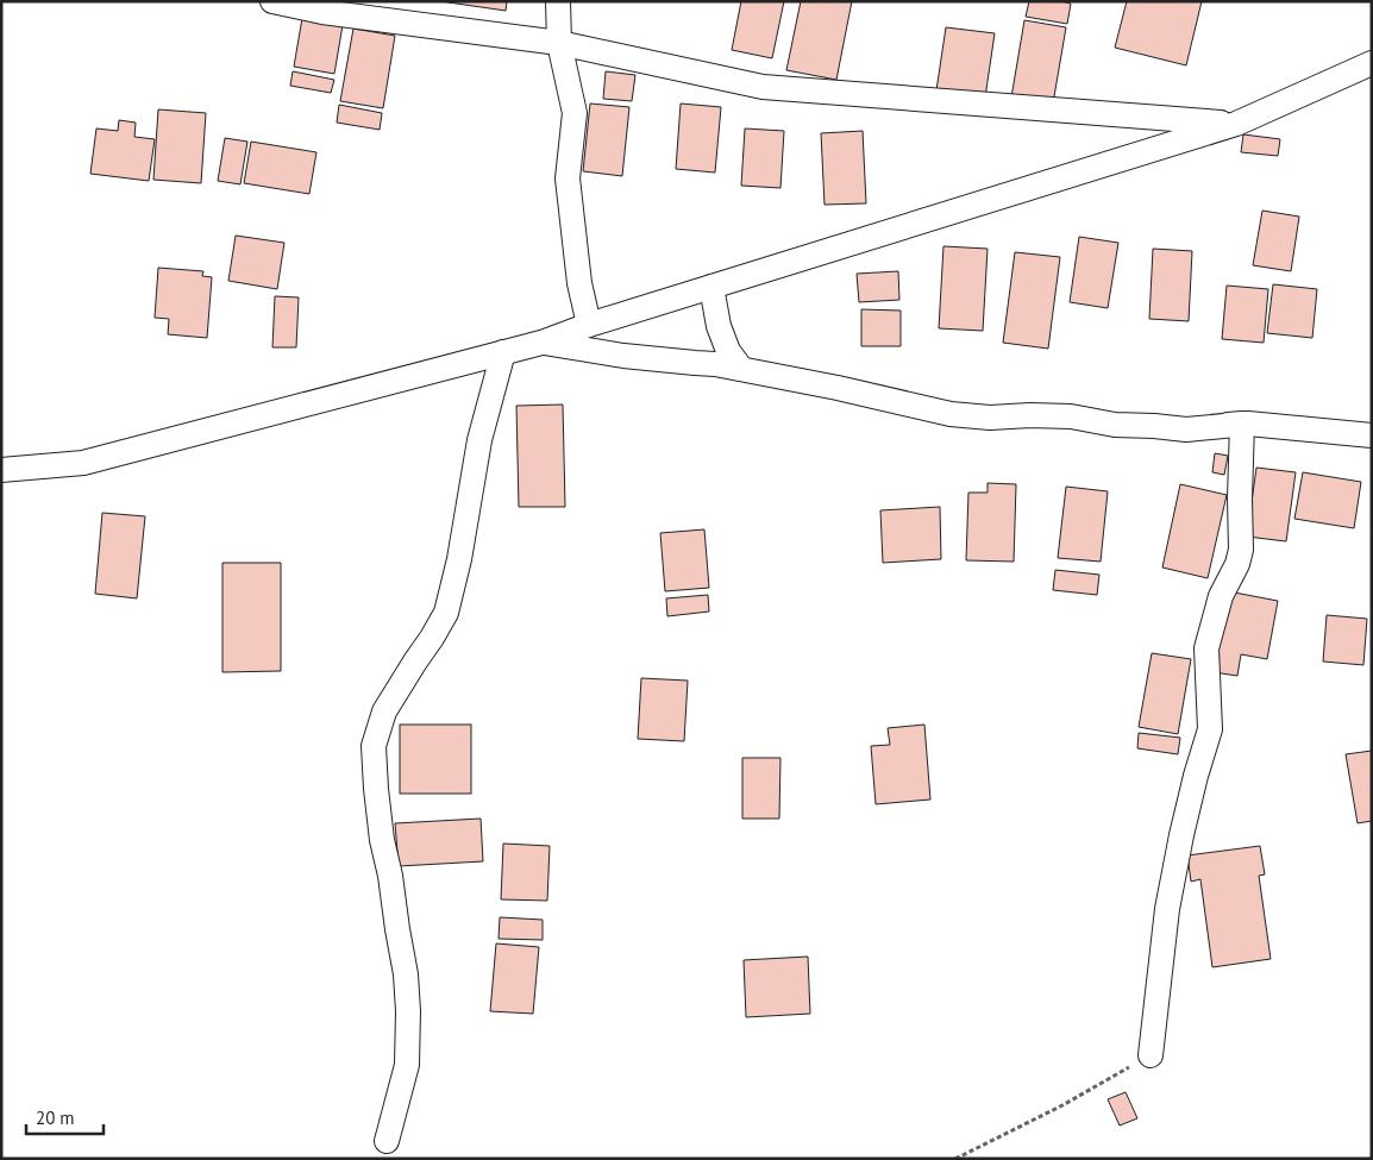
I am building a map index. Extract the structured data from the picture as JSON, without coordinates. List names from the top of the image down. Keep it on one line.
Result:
{"scale_bar":"20 m"}
